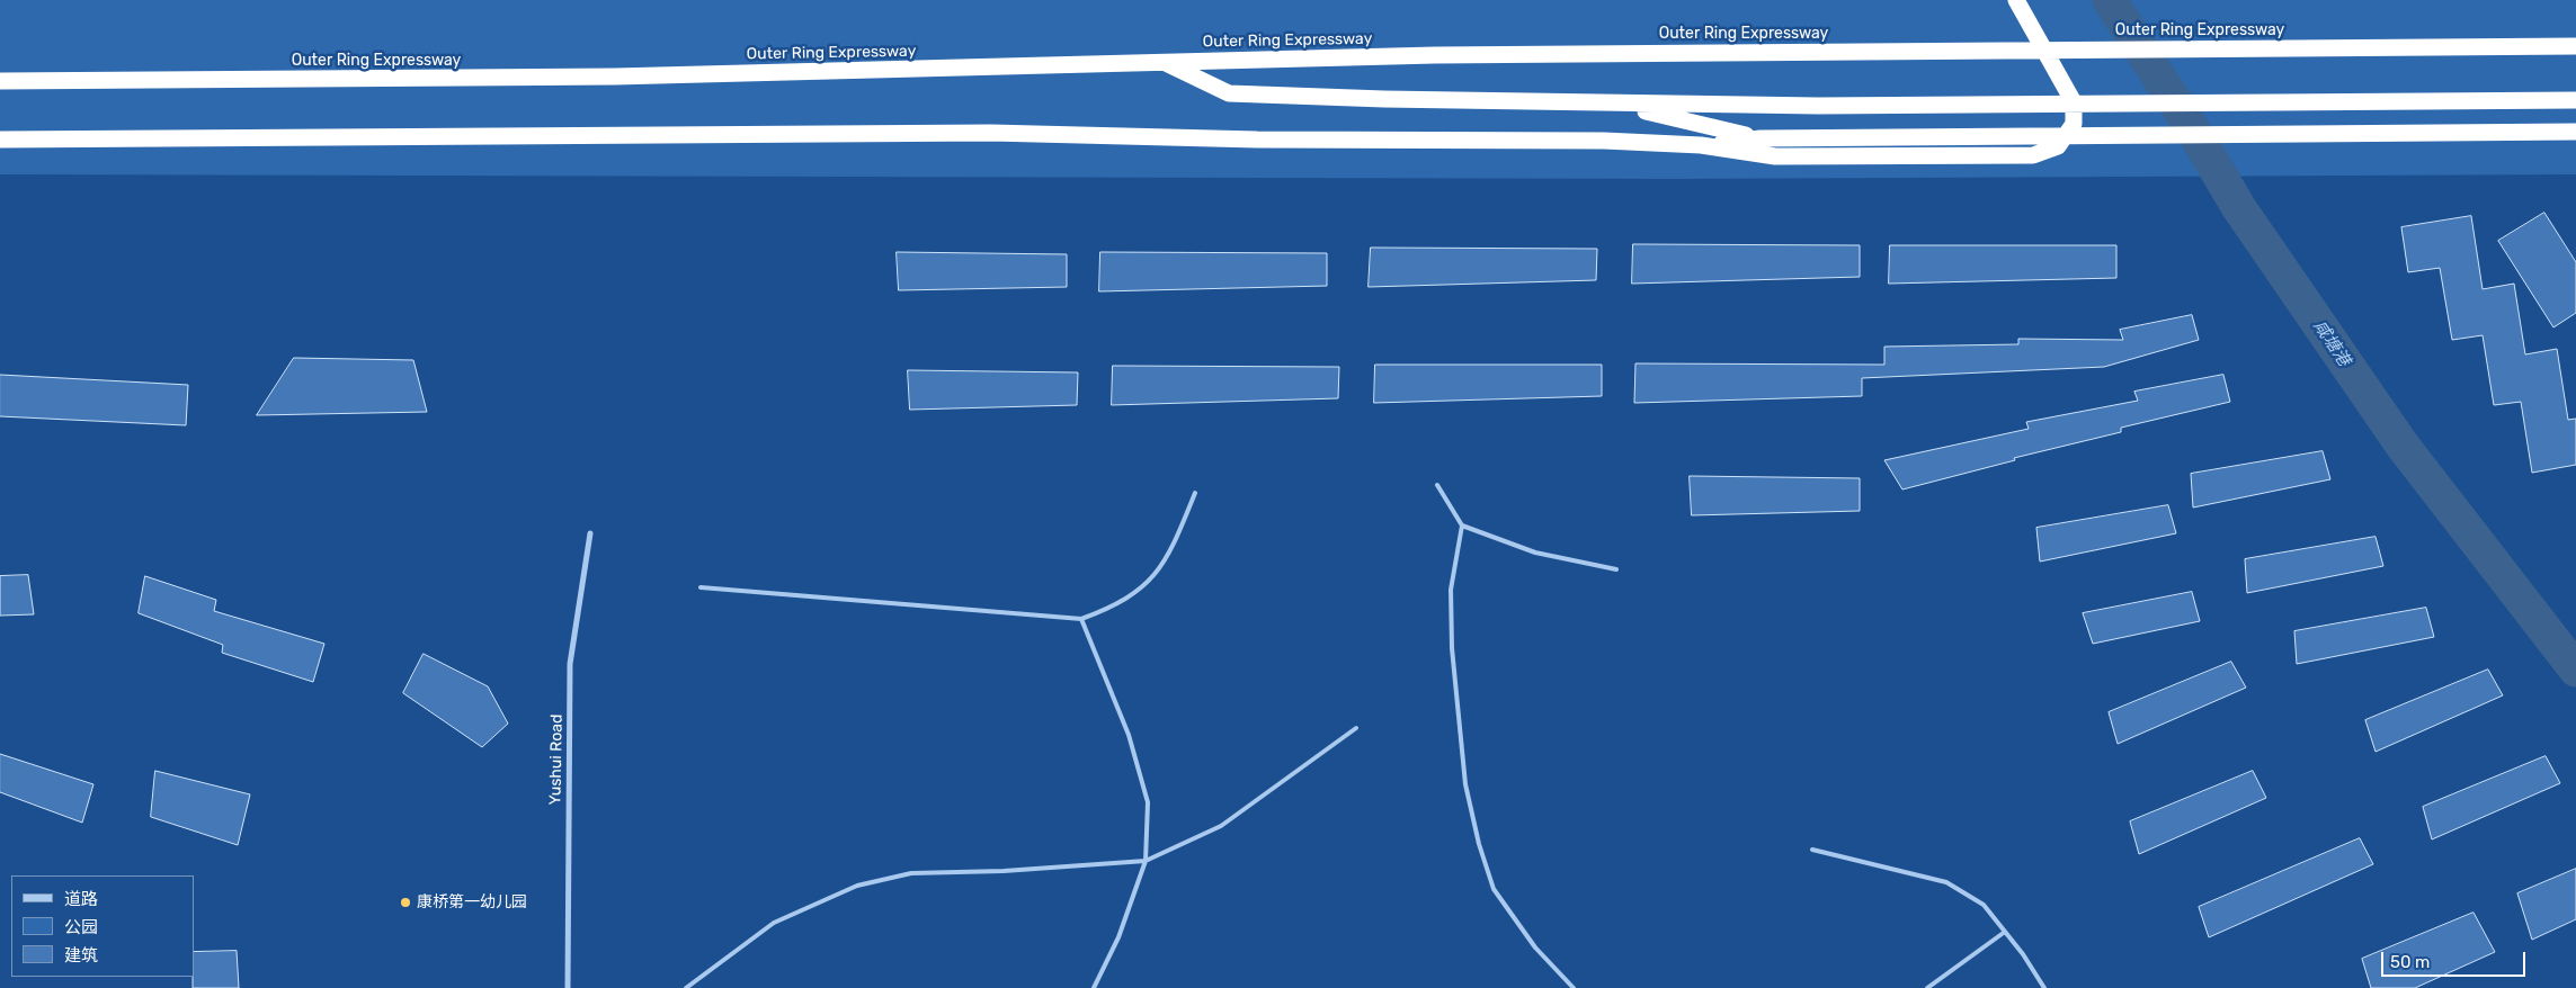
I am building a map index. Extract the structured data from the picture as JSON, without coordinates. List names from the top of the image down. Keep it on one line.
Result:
{"streets":{"highway":["Outer Ring Expressway"],"street":["Yushui Road"]},"water":["咸塘港"],"places":["康桥第一幼儿园"],"legend":["道路","公园","建筑"],"scale_bar":"50 m"}
